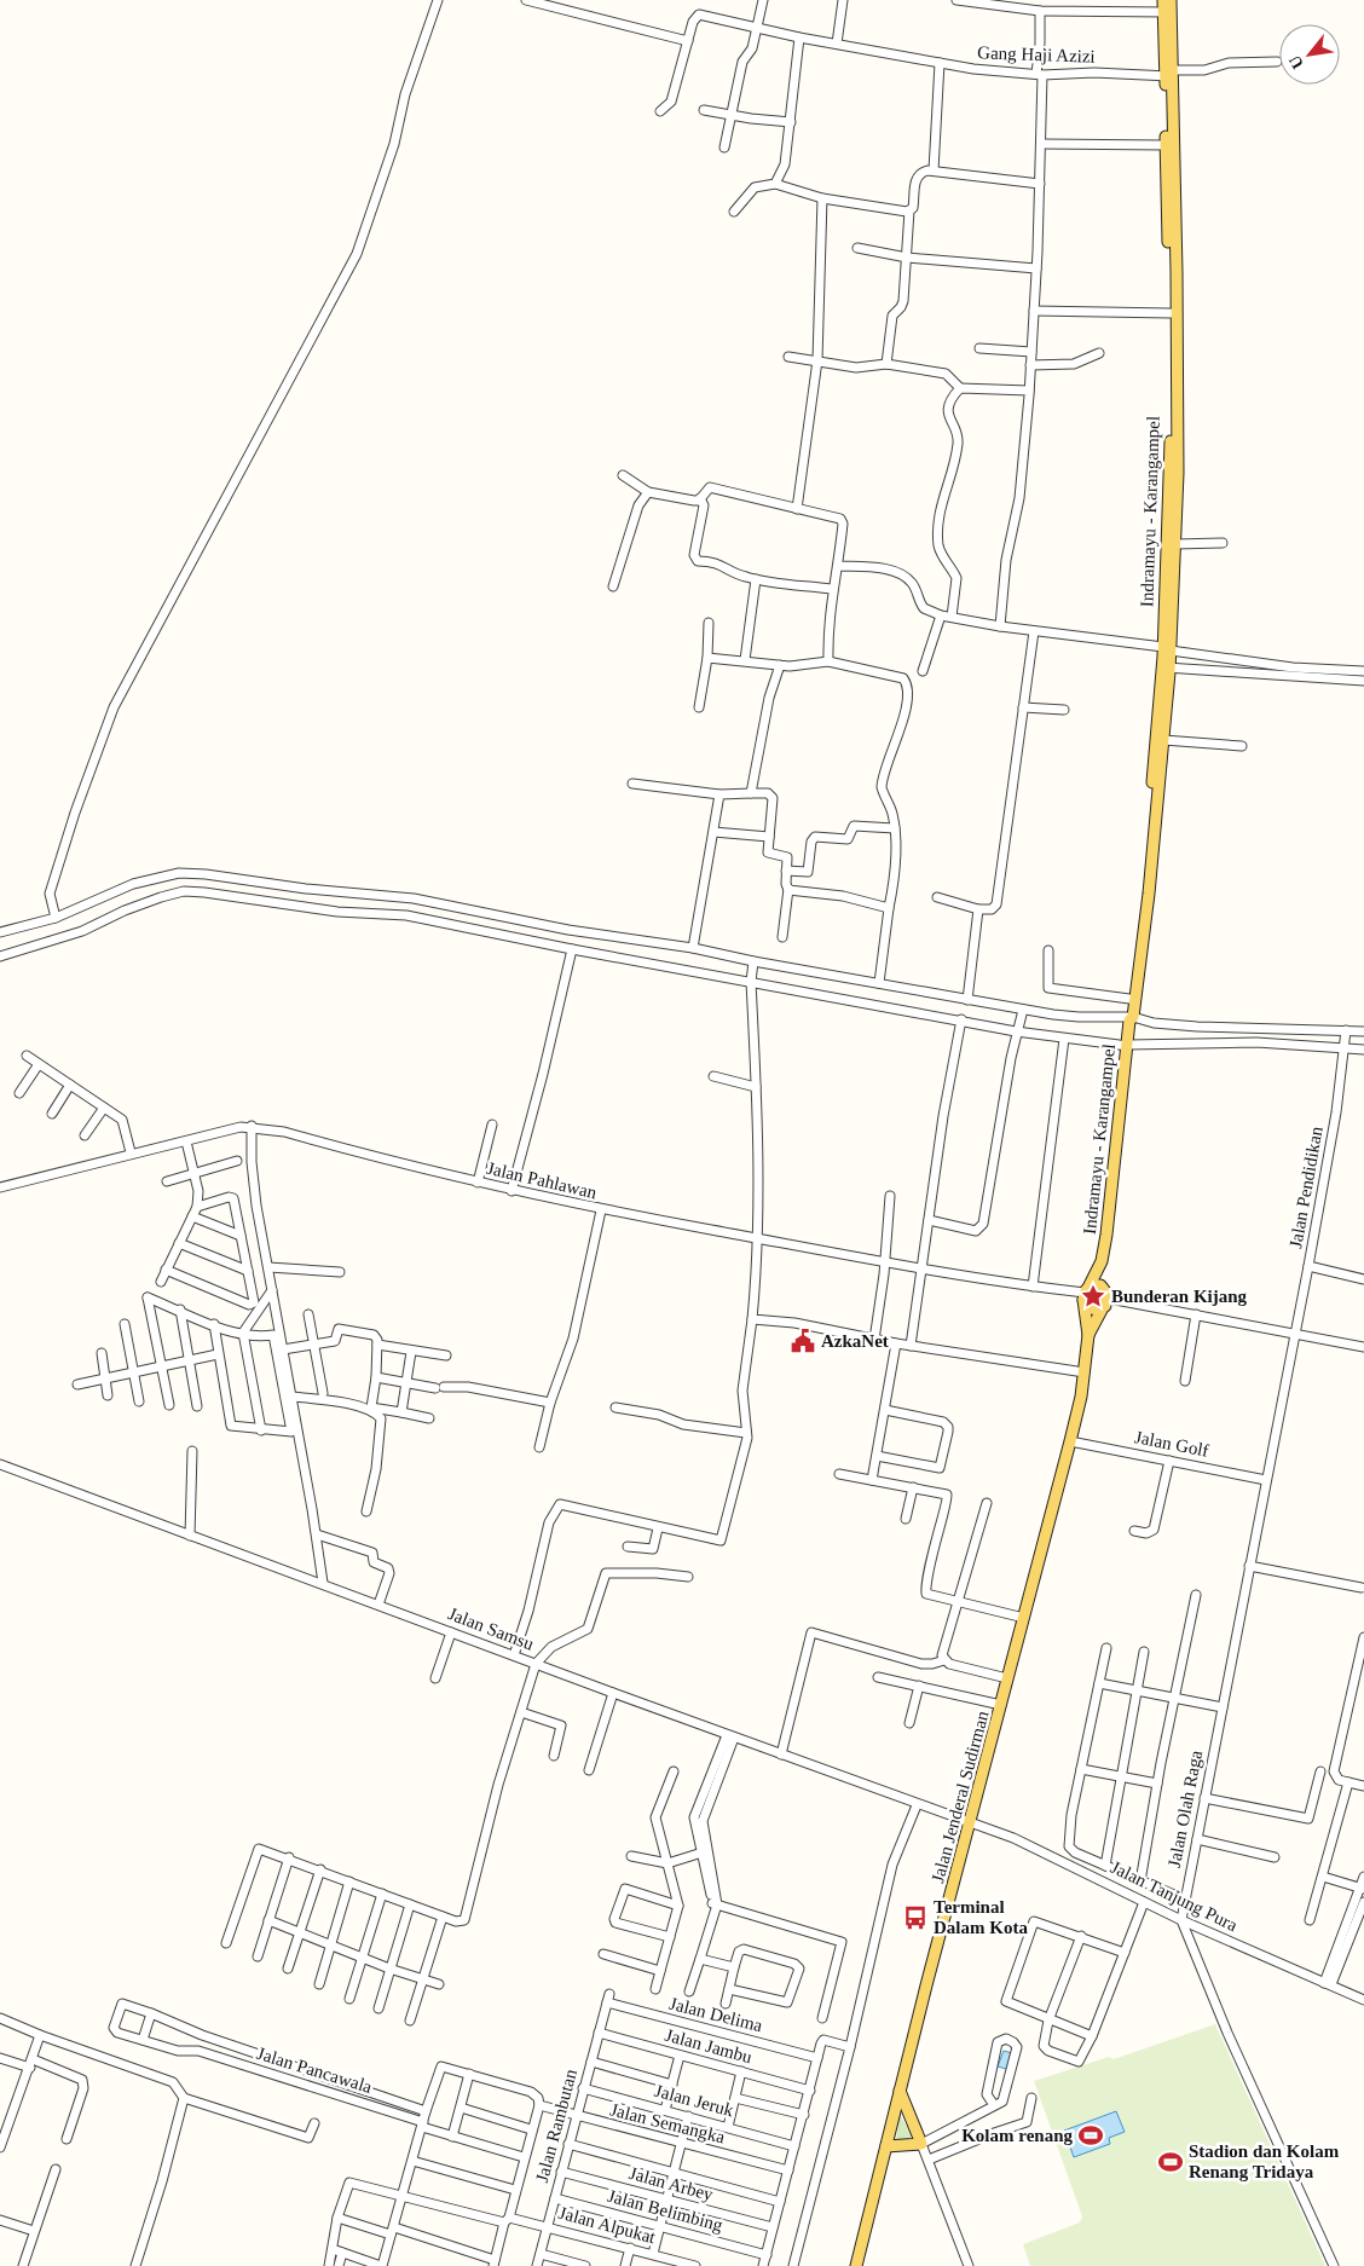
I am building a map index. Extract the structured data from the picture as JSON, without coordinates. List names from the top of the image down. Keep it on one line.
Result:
{"streets":{"main road":["Indramayu - Karangampel","Jalan Jenderal Sudirman"],"street":["Gang Haji Azizi","Jalan Pahlawan","Jalan Pendidikan","Jalan Golf","Jalan Samsu","Jalan Olah Raga","Jalan Tanjung Pura","Jalan Delima","Jalan Jambu","Jalan Pancawala","Jalan Jeruk","Jalan Semangka","Jalan Rambutan","Jalan Arbey","Jalan Belimbing","Jalan Alpukat"]},"crossings":[["Gang Haji Azizi","Indramayu - Karangampel"],["Jalan Pendidikan","Jalan Olah Raga"],["Jalan Golf","Jalan Jenderal Sudirman"],["Jalan Golf","Jalan Olah Raga"],["Jalan Samsu","Jalan Jenderal Sudirman"],["Jalan Samsu","Jalan Tanjung Pura"],["Jalan Jenderal Sudirman","Jalan Tanjung Pura"],["Jalan Olah Raga","Jalan Tanjung Pura"],["Jalan Delima","Jalan Rambutan"],["Jalan Jambu","Jalan Rambutan"],["Jalan Jeruk","Jalan Rambutan"],["Jalan Semangka","Jalan Rambutan"],["Jalan Rambutan","Jalan Arbey"],["Jalan Rambutan","Jalan Belimbing"],["Jalan Rambutan","Jalan Alpukat"]],"places":{"place":["Bunderan Kijang"],"public building":["AzkaNet"],"bus stop":["Terminal Dalam Kota"],"sports":["Kolam renang","Stadion dan Kolam Renang Tridaya"]},"north":"bottom left"}
